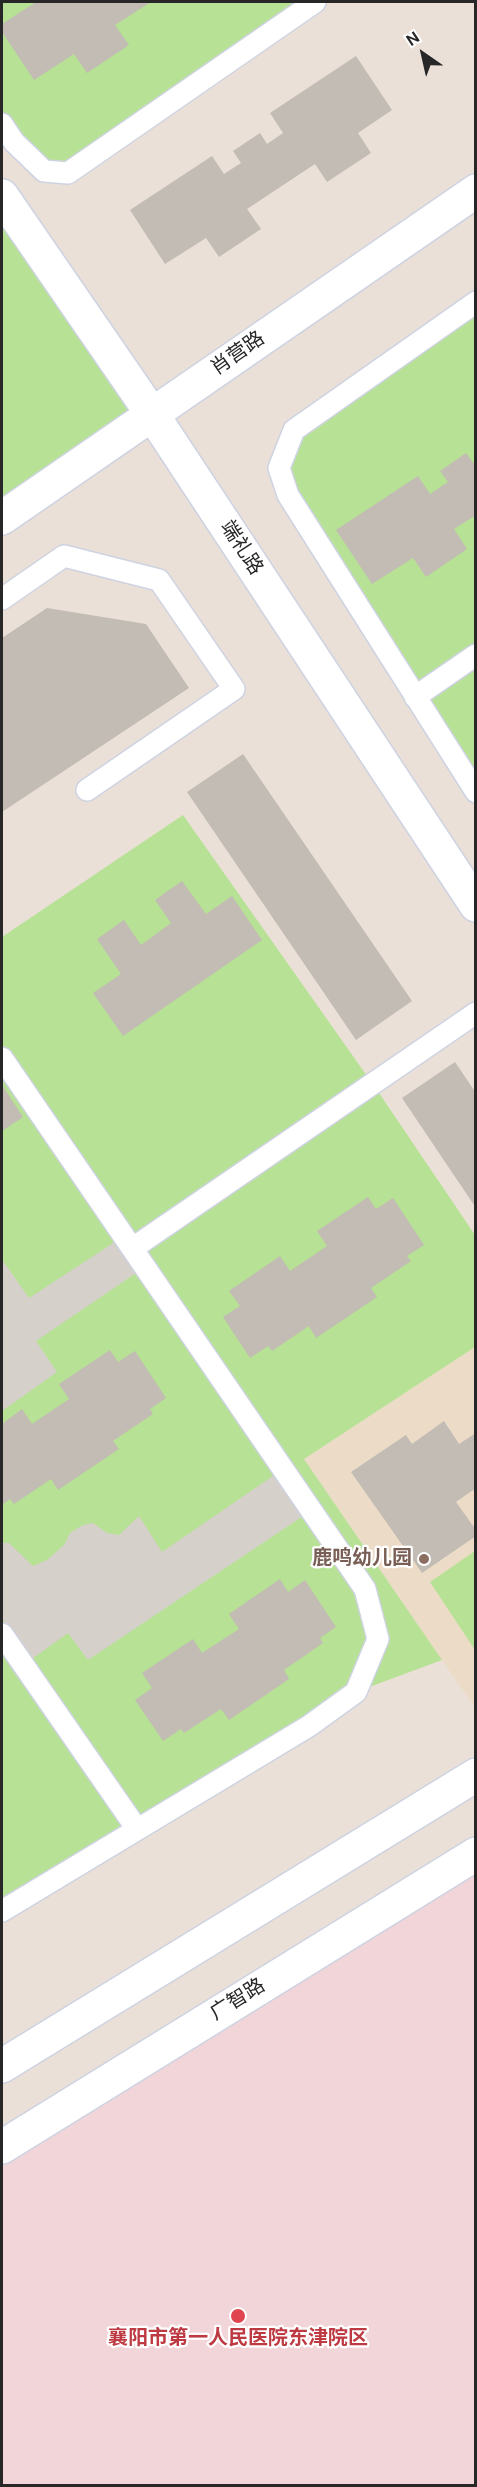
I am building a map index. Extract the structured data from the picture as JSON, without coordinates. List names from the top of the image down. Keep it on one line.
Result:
{"streets":{"street":["肖营路","端礼路","广智路"]},"crossings":[["肖营路","端礼路"]],"places":["鹿鸣幼儿园","襄阳市第一人民医院东津院区"],"north":"top left"}
